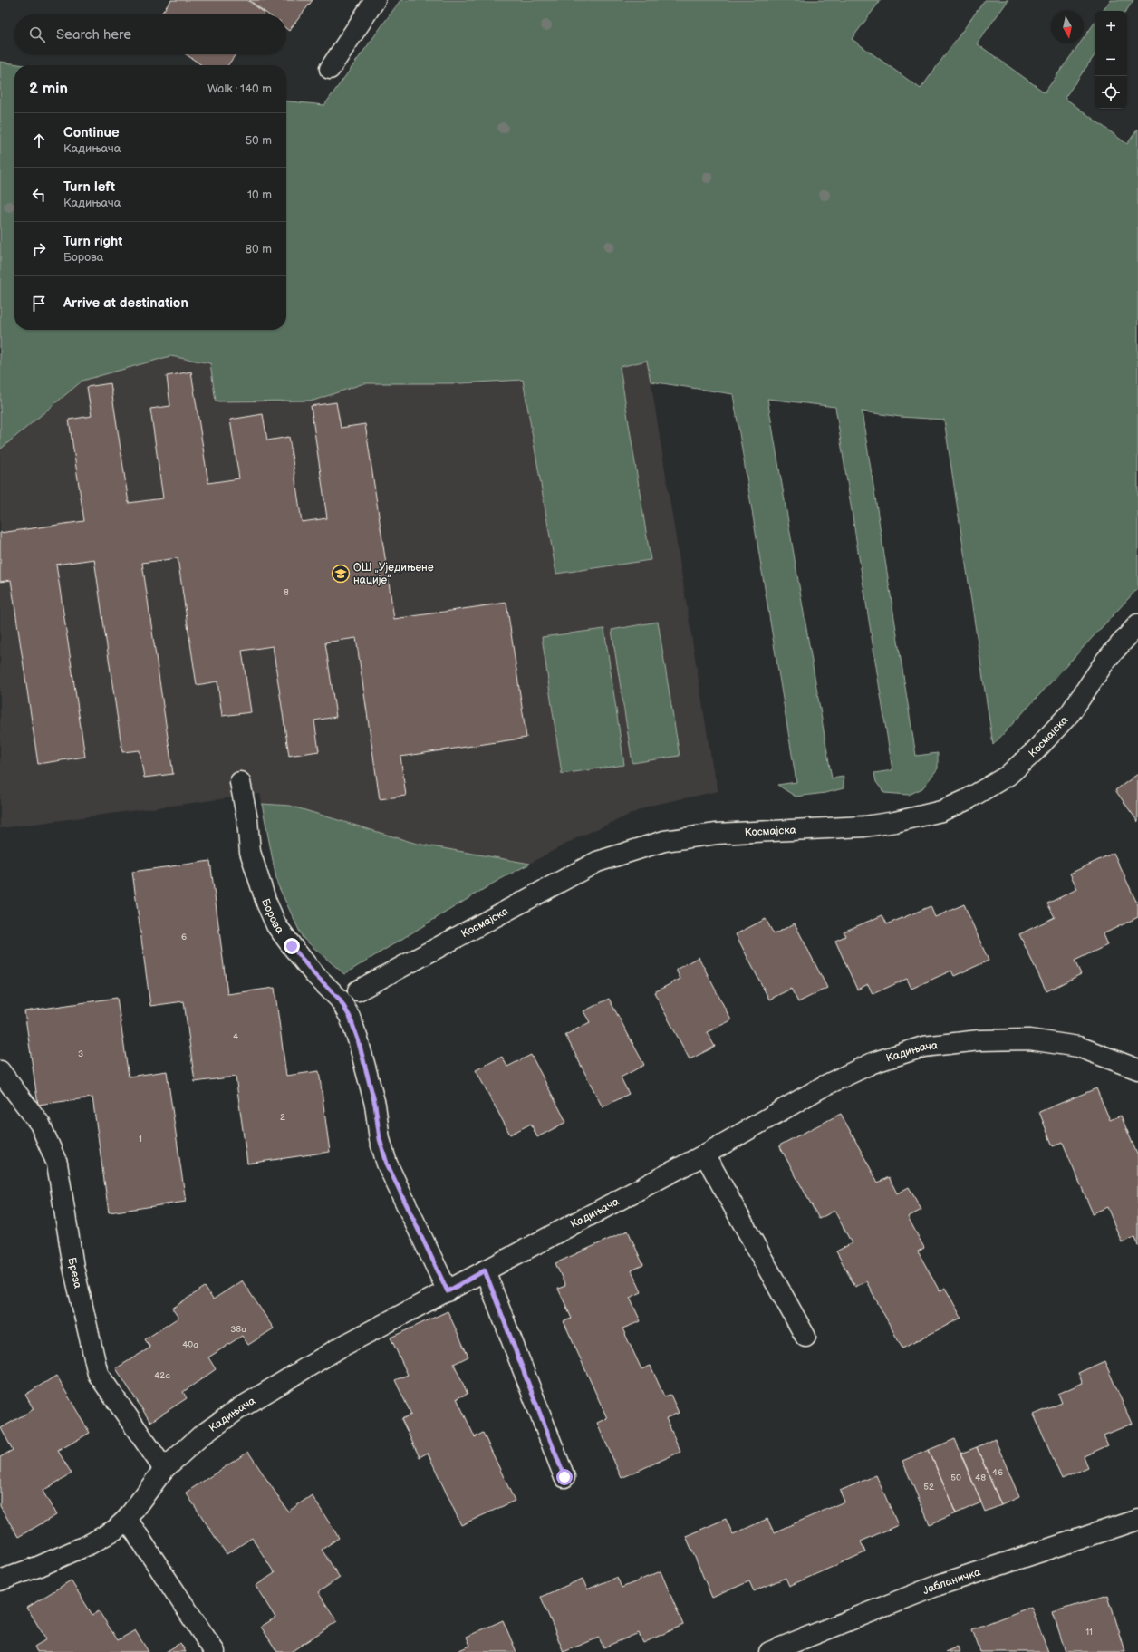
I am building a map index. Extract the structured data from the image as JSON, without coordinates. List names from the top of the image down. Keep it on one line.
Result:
{"streets":{"street":["Космајска","Борова","Кадињача","Бреза","Јабланичка"]},"crossings":[["Борова","Кадињача"],["Кадињача","Бреза"]],"places":{"school or university":["ОШ „Уједињене нације”"]},"house_numbers":["8","6","4","3","2","1","38a","40a","42a","46","50","48","52","11"],"north":"bottom","page":{"map_buttons":["+","−"],"search":"Search here","heading":["2 min","Walk · 140 m"],"list":[["Continue","Кадињача","50 m"],["Turn left","Кадињача","10 m"],["Turn right","Борова","80 m"],"Arrive at destination"]}}
